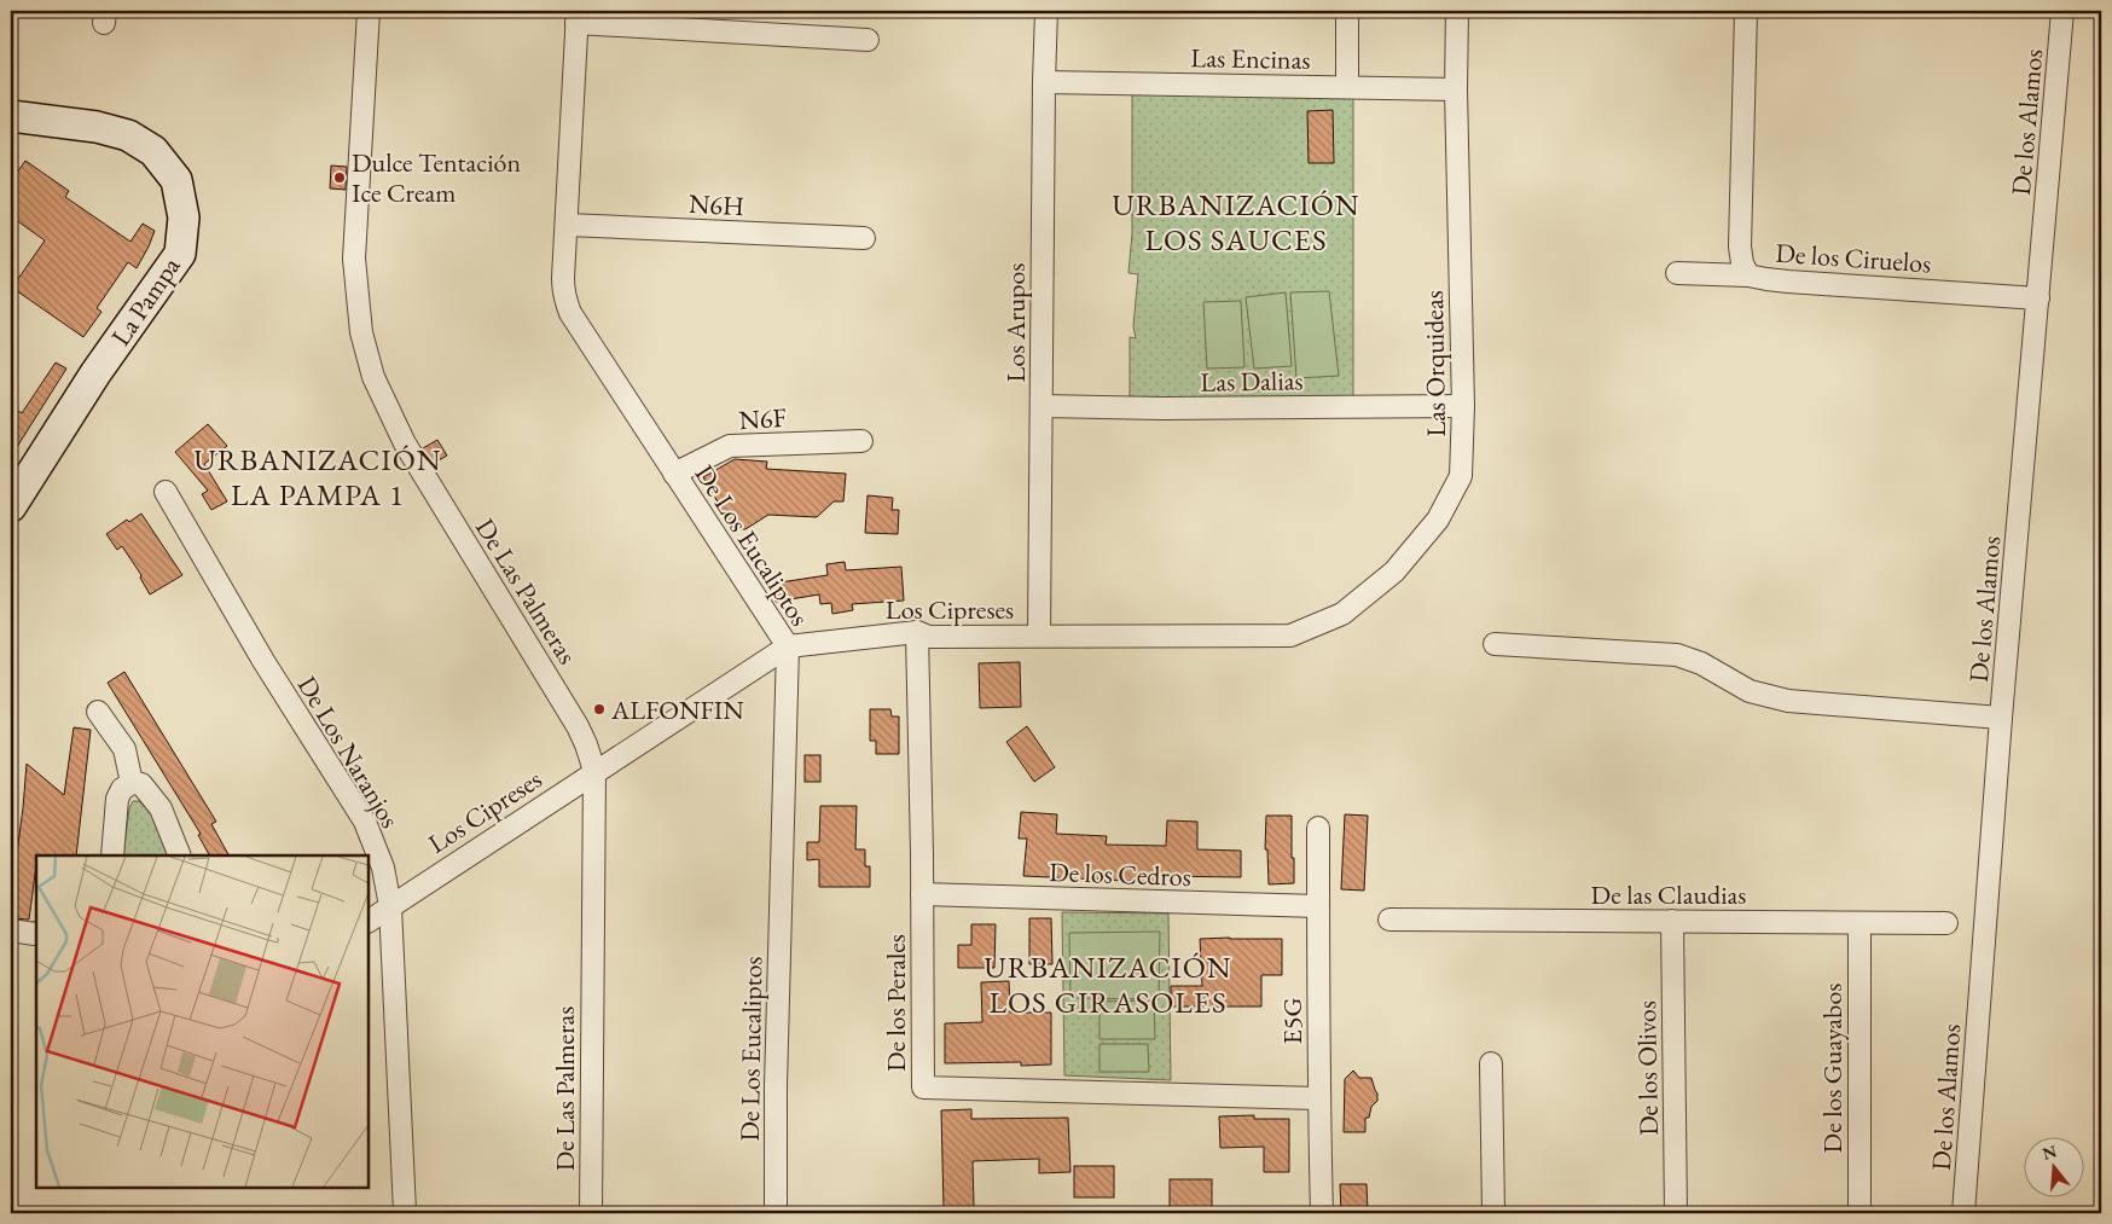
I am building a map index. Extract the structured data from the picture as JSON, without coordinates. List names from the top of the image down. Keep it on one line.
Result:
{"streets":{"street":["Las Encinas","De los Alamos","N6H","De los Ciruelos","La Pampa","Los Arupos","Las Orquideas","Las Dalias","N6F","De Los Eucaliptos","De Las Palmeras","Los Cipreses","De Los Naranjos","De los Cedros","De las Claudias","De los Perales","E5G","De los Olivos","De los Guayabos"]},"crossings":[["Las Encinas","Los Arupos"],["Las Encinas","Las Orquideas"],["De los Alamos","De los Ciruelos"],["N6H","De Los Eucaliptos"],["Los Arupos","Las Dalias"],["Los Arupos","Los Cipreses"],["Las Orquideas","Las Dalias"],["Las Orquideas","Los Cipreses"],["N6F","De Los Eucaliptos"],["De Los Eucaliptos","Los Cipreses"],["De Las Palmeras","Los Cipreses"],["Los Cipreses","De Los Naranjos"],["Los Cipreses","De los Perales"],["De los Cedros","De los Perales"],["De los Cedros","E5G"],["De las Claudias","De los Olivos"],["De las Claudias","De los Guayabos"],["De los Perales","E5G"]],"districts":["URBANIZACIÓN LOS SAUCES","URBANIZACIÓN LA PAMPA 1","URBANIZACIÓN LOS GIRASOLES"],"places":["Dulce Tentación Ice Cream","ALFONFIN"],"north":"top"}
